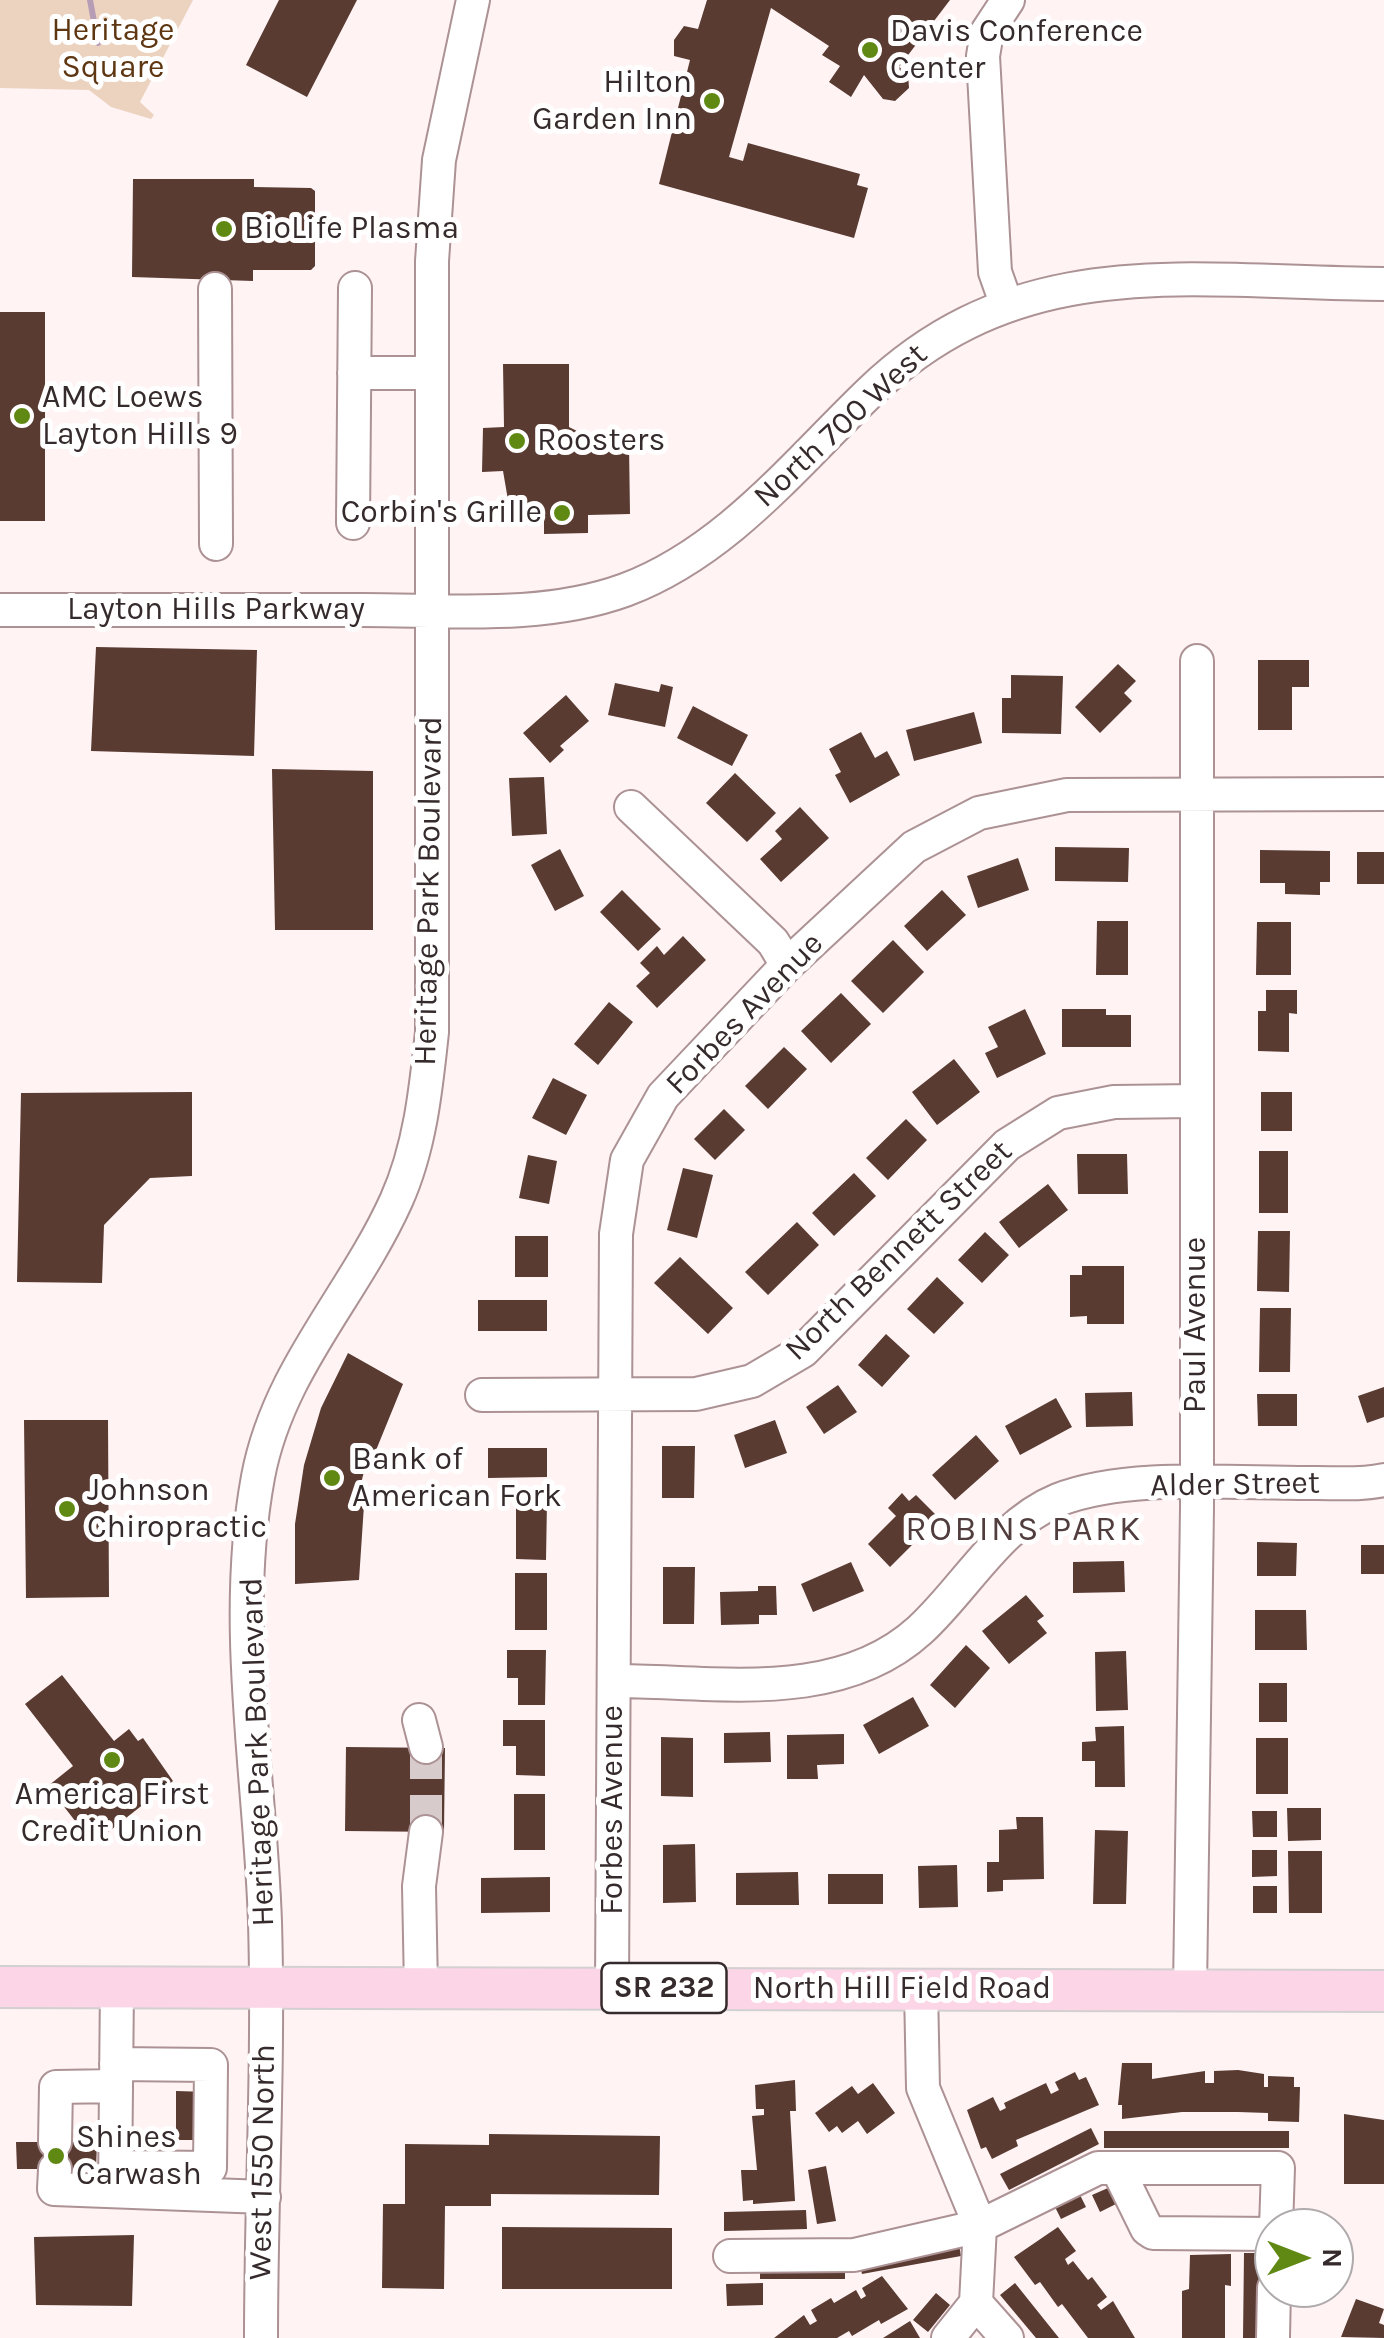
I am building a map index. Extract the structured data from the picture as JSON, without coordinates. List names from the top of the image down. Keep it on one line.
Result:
{"streets":{"main road":["SR 232","North Hill Field Road"],"street":["North 700 West","Layton Hills Parkway","Heritage Park Boulevard","Forbes Avenue","North Bennett Street","Paul Avenue","Alder Street","West 1550 North"]},"crossings":[["North 700 West","Layton Hills Parkway"],["North 700 West","Heritage Park Boulevard"],["Layton Hills Parkway","Heritage Park Boulevard"],["Heritage Park Boulevard","North Hill Field Road"],["Heritage Park Boulevard","West 1550 North"],["Forbes Avenue","North Bennett Street"],["Forbes Avenue","Paul Avenue"],["Forbes Avenue","Alder Street"],["Forbes Avenue","North Hill Field Road"],["North Bennett Street","Paul Avenue"],["Paul Avenue","Alder Street"],["Paul Avenue","North Hill Field Road"],["North Hill Field Road","West 1550 North"]],"districts":["ROBINS PARK"],"parks":["Heritage Square"],"places":["Davis Conference Center","Hilton Garden Inn","BioLife Plasma","AMC Loews Layton Hills 9","Roosters","Corbin's Grille","Bank of American Fork","Johnson Chiropractic","America First Credit Union","Shines Carwash"],"north":"right"}
